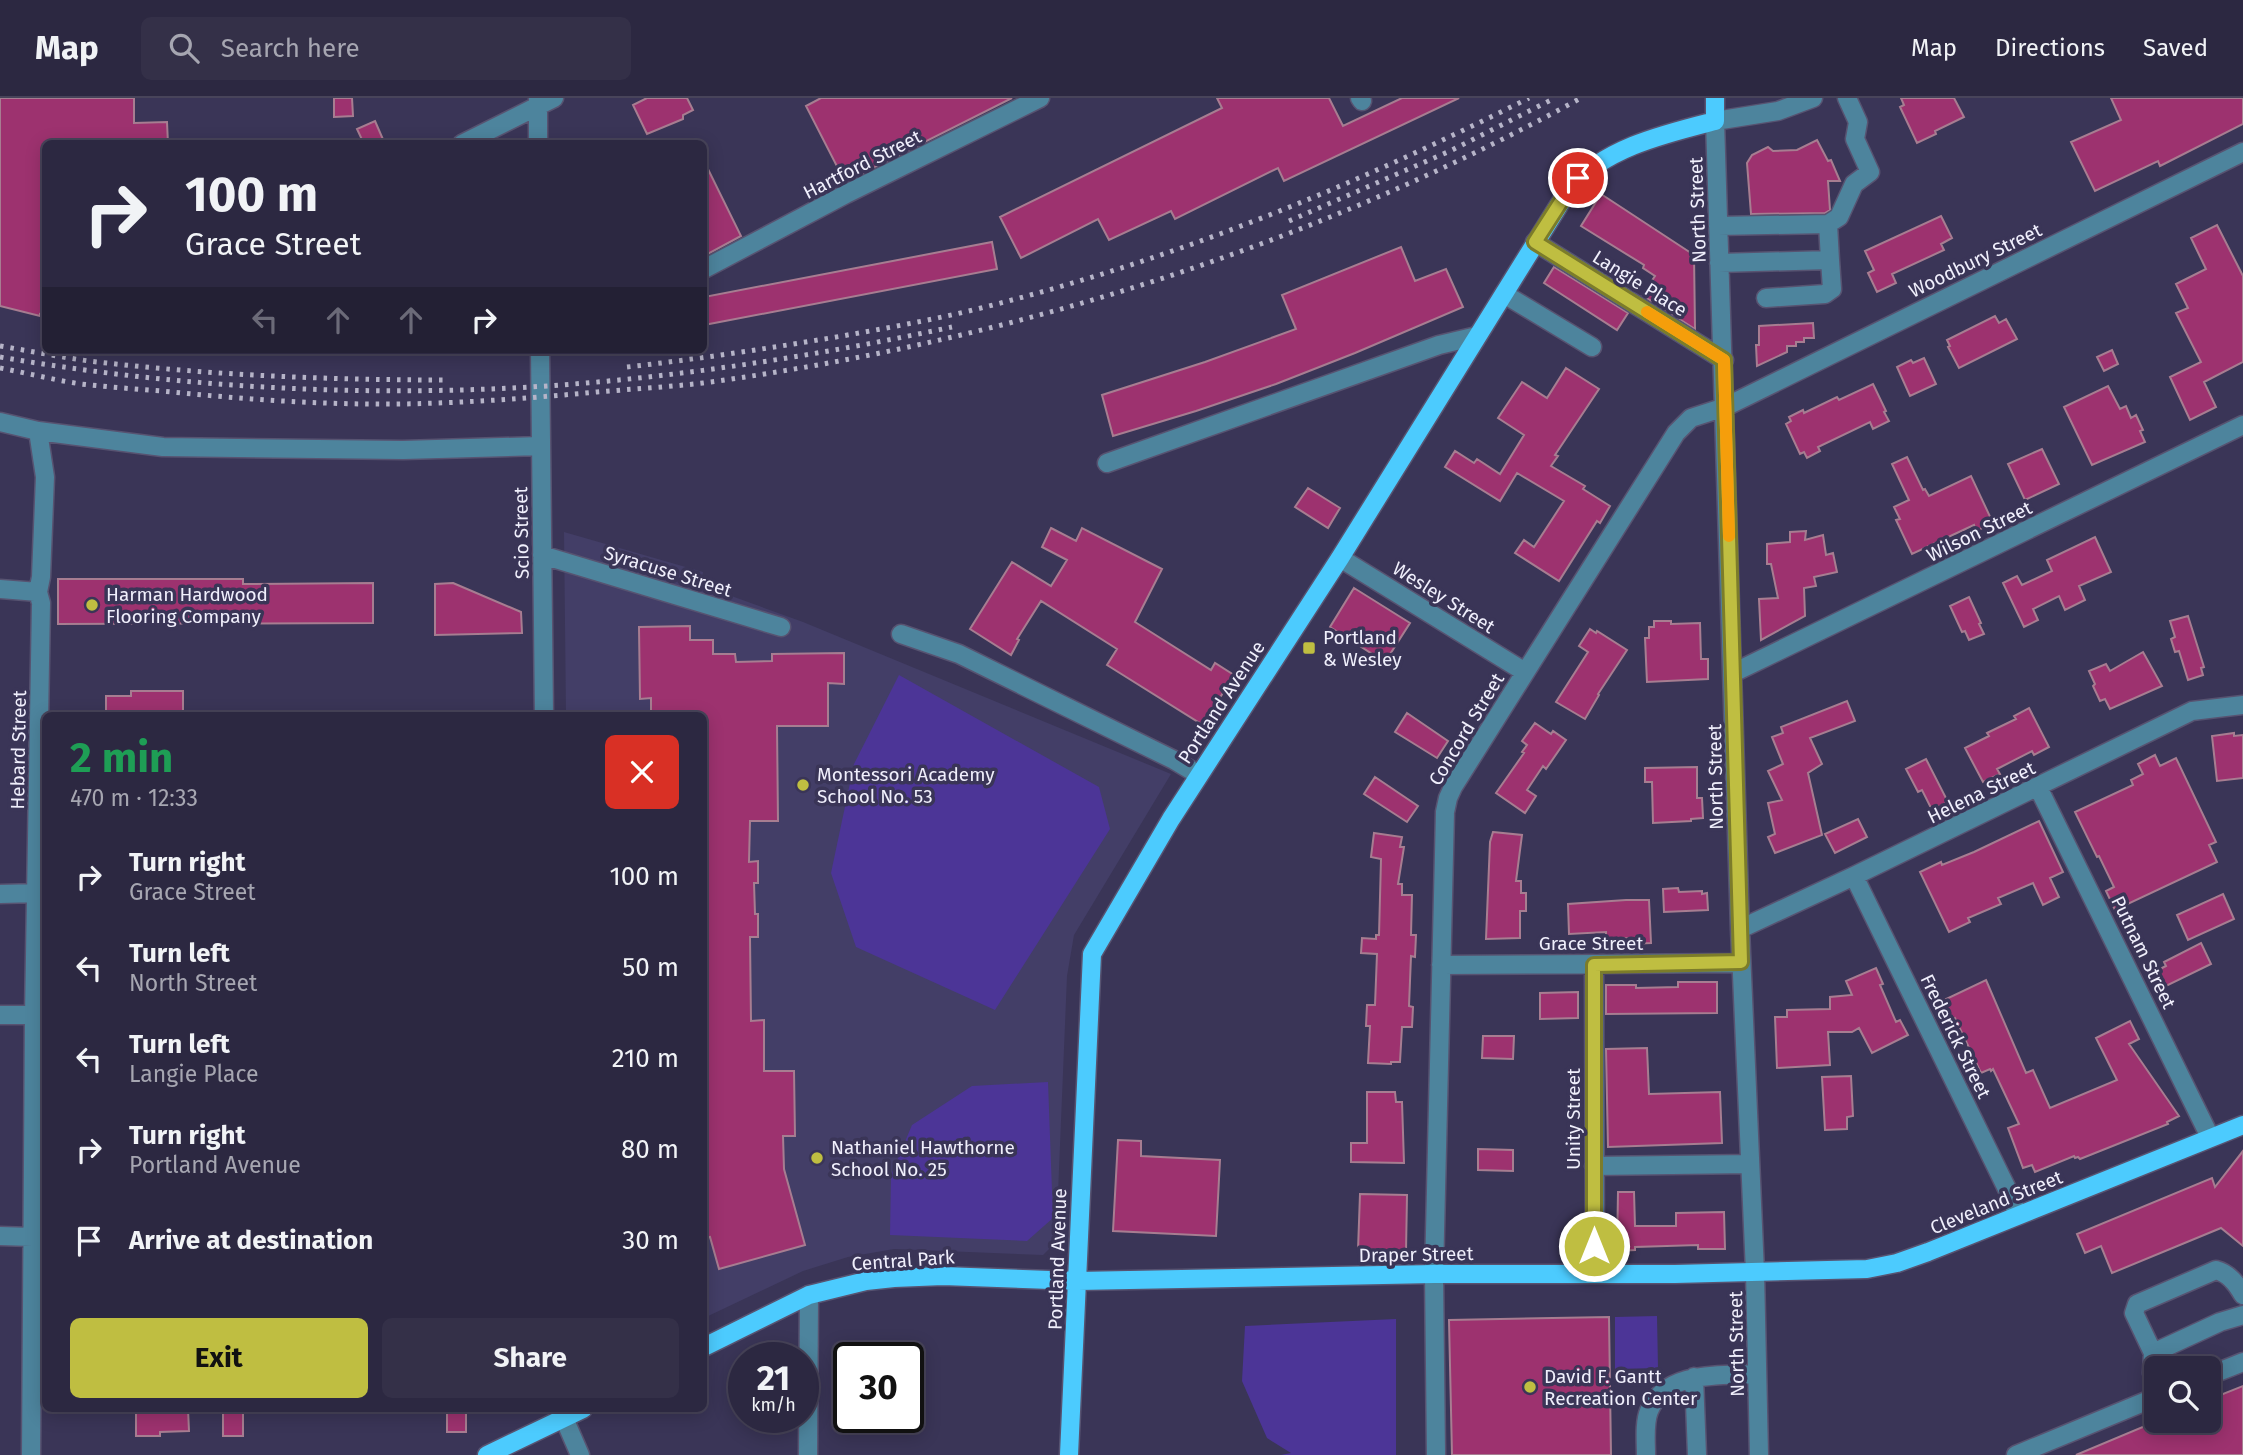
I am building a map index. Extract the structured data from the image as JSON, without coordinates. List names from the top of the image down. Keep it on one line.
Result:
{"streets":{"main road":["North Street","Portland Avenue","Cleveland Street","Draper Street","Central Park"],"street":["Hartford Street","Woodbury Street","Langie Place","Wilson Street","Scio Street","Syracuse Street","Wesley Street","Concord Street","Hebard Street","Helena Street","Grace Street","Putnam Street","Frederick Street","Unity Street"]},"crossings":[["North Street","Woodbury Street"],["North Street","Langie Place"],["North Street","Wilson Street"],["North Street","Portland Avenue"],["North Street","Concord Street"],["North Street","Helena Street"],["North Street","Grace Street"],["North Street","Cleveland Street"],["North Street","Draper Street"],["Woodbury Street","Concord Street"],["Langie Place","Portland Avenue"],["Scio Street","Syracuse Street"],["Wesley Street","Portland Avenue"],["Wesley Street","Concord Street"],["Portland Avenue","Draper Street"],["Portland Avenue","Central Park"],["Concord Street","Grace Street"],["Concord Street","Draper Street"],["Helena Street","Putnam Street"],["Helena Street","Frederick Street"],["Grace Street","Unity Street"],["Putnam Street","Cleveland Street"],["Frederick Street","Cleveland Street"],["Unity Street","Draper Street"],["Cleveland Street","Draper Street"],["Draper Street","Central Park"]],"places":{"other":["Harman Hardwood Flooring Company","Montessori Academy School No. 53","Nathaniel Hawthorne School No. 25","David F. Gantt Recreation Center"],"transit":["Portland & Wesley"]},"page":{"header":"Map","search":"Search here","nav":["Map","Directions","Saved"],"turn":["100 m","Grace Street"],"heading":["2 min","470 m · 12:33"],"list":[{"name":"Turn right","note":"Grace Street","value":"100 m"},{"name":"Turn left","note":"North Street","value":"50 m"},{"name":"Turn left","note":"Langie Place","value":"210 m"},{"name":"Turn right","note":"Portland Avenue","value":"80 m"},{"name":"Arrive at destination","value":"30 m"}],"buttons":["Exit","Share"],"speed":"21 km/h","limit":"30"}}
